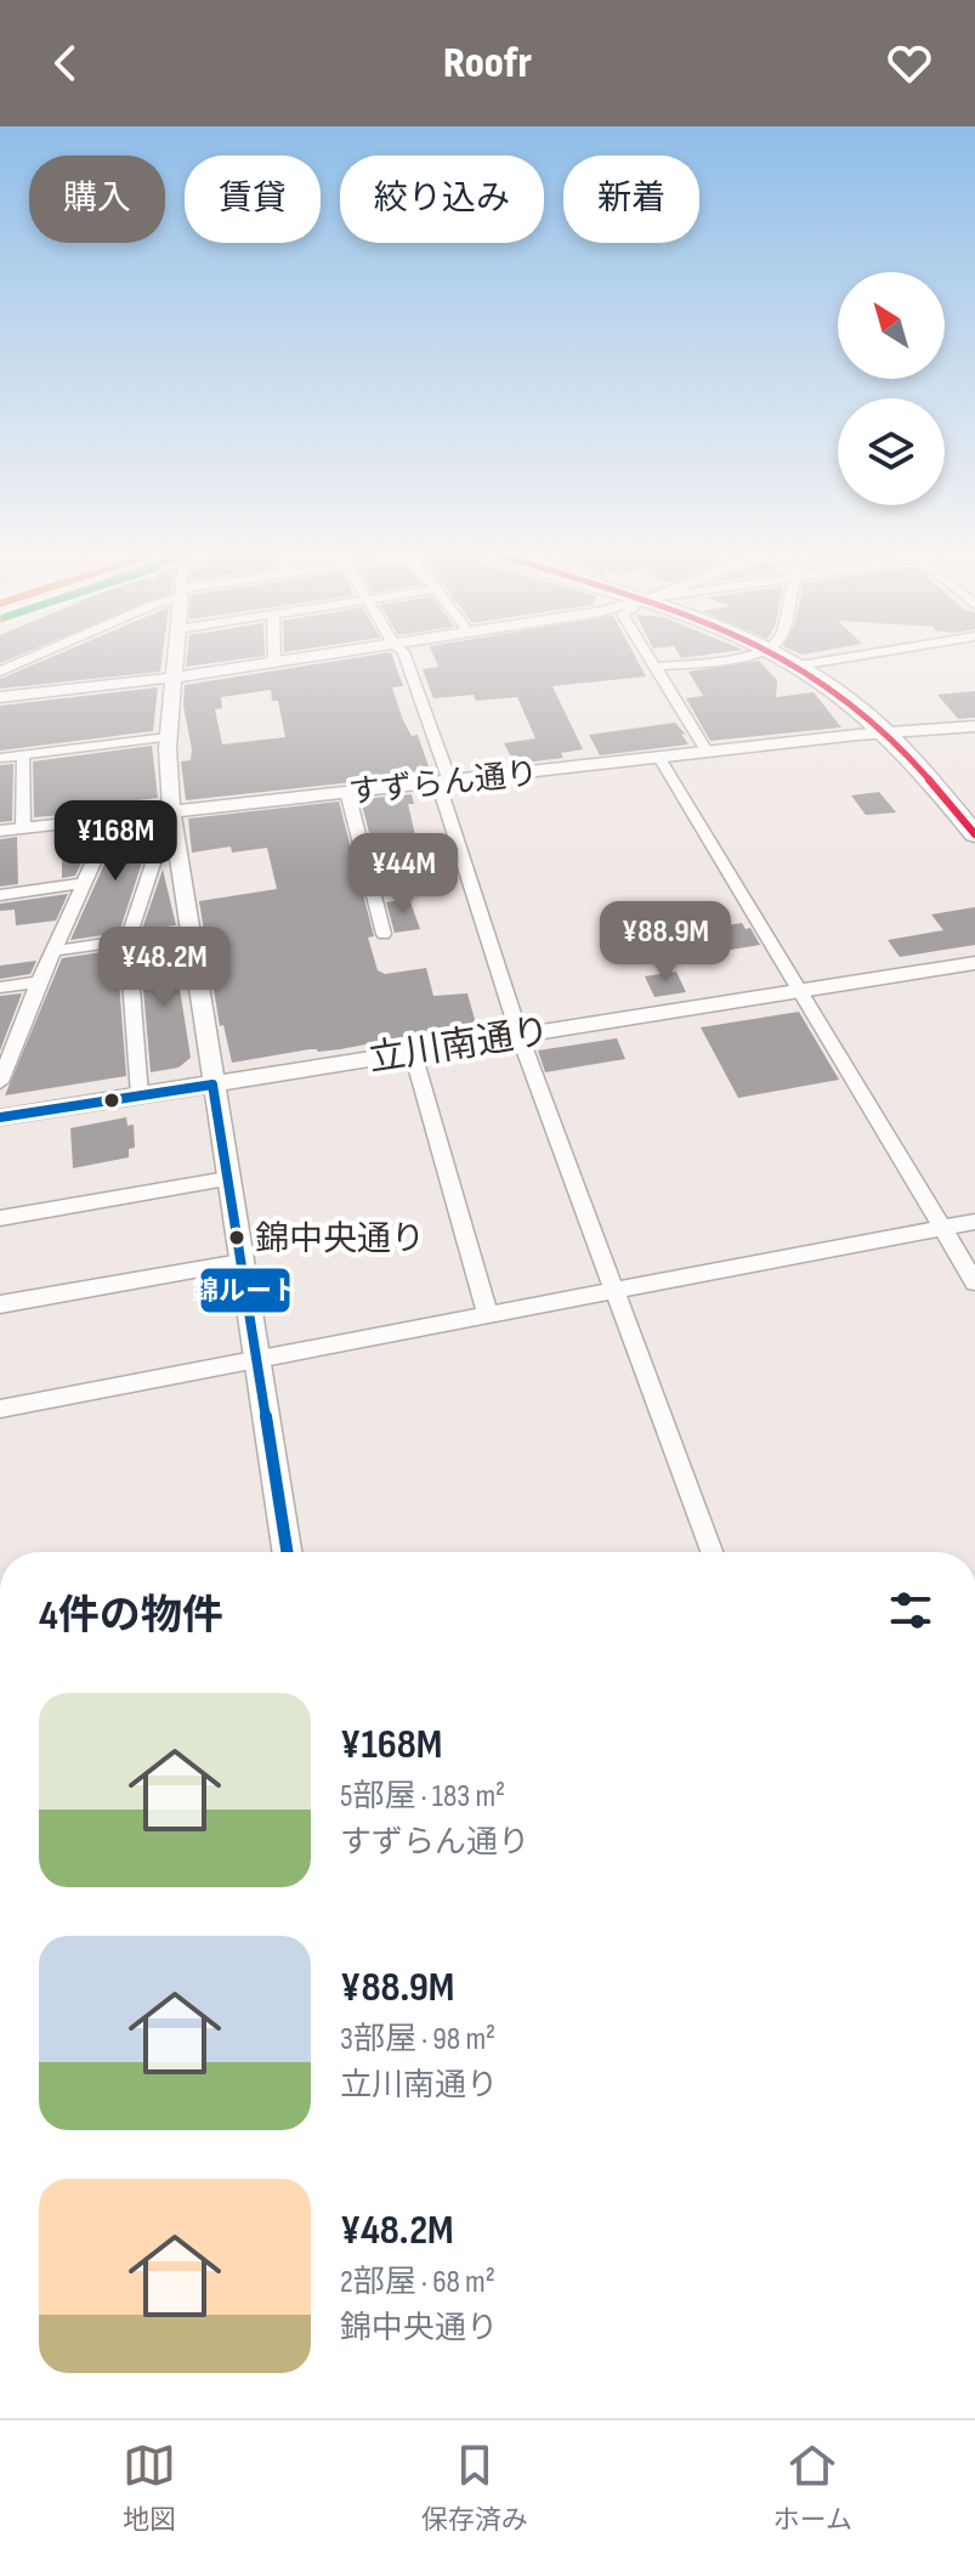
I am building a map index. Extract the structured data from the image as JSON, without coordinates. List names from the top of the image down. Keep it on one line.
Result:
{"streets":{"street":["すずらん通り","立川南通り"]},"places":["錦中央通り"],"lines":["transit line 錦ルート"],"north":"top left","page":{"header":"Roofr","chip":["購入","賃貸","絞り込み","新着"],"price":["¥168M","¥44M","¥88.9M","¥48.2M"],"heading":"4件の物件","list":[{"name":"¥168M","note":"5部屋 · 183 m² · すずらん通り"},{"name":"¥88.9M","note":"3部屋 · 98 m² · 立川南通り"},{"name":"¥48.2M","note":"2部屋 · 68 m² · 錦中央通り"}],"tabs":["地図","保存済み","ホーム"]}}
